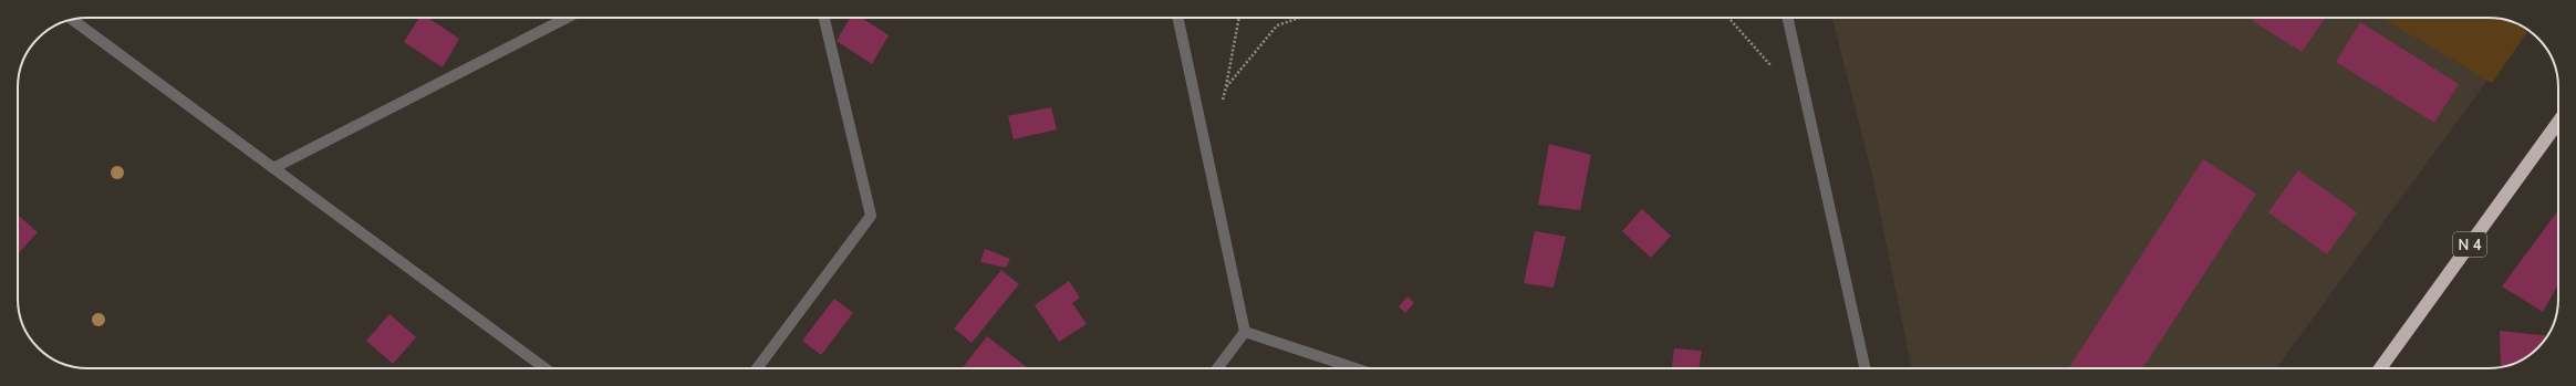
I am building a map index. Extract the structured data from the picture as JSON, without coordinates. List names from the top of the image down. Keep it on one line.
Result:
{"streets":{"highway":["N 4"]}}
